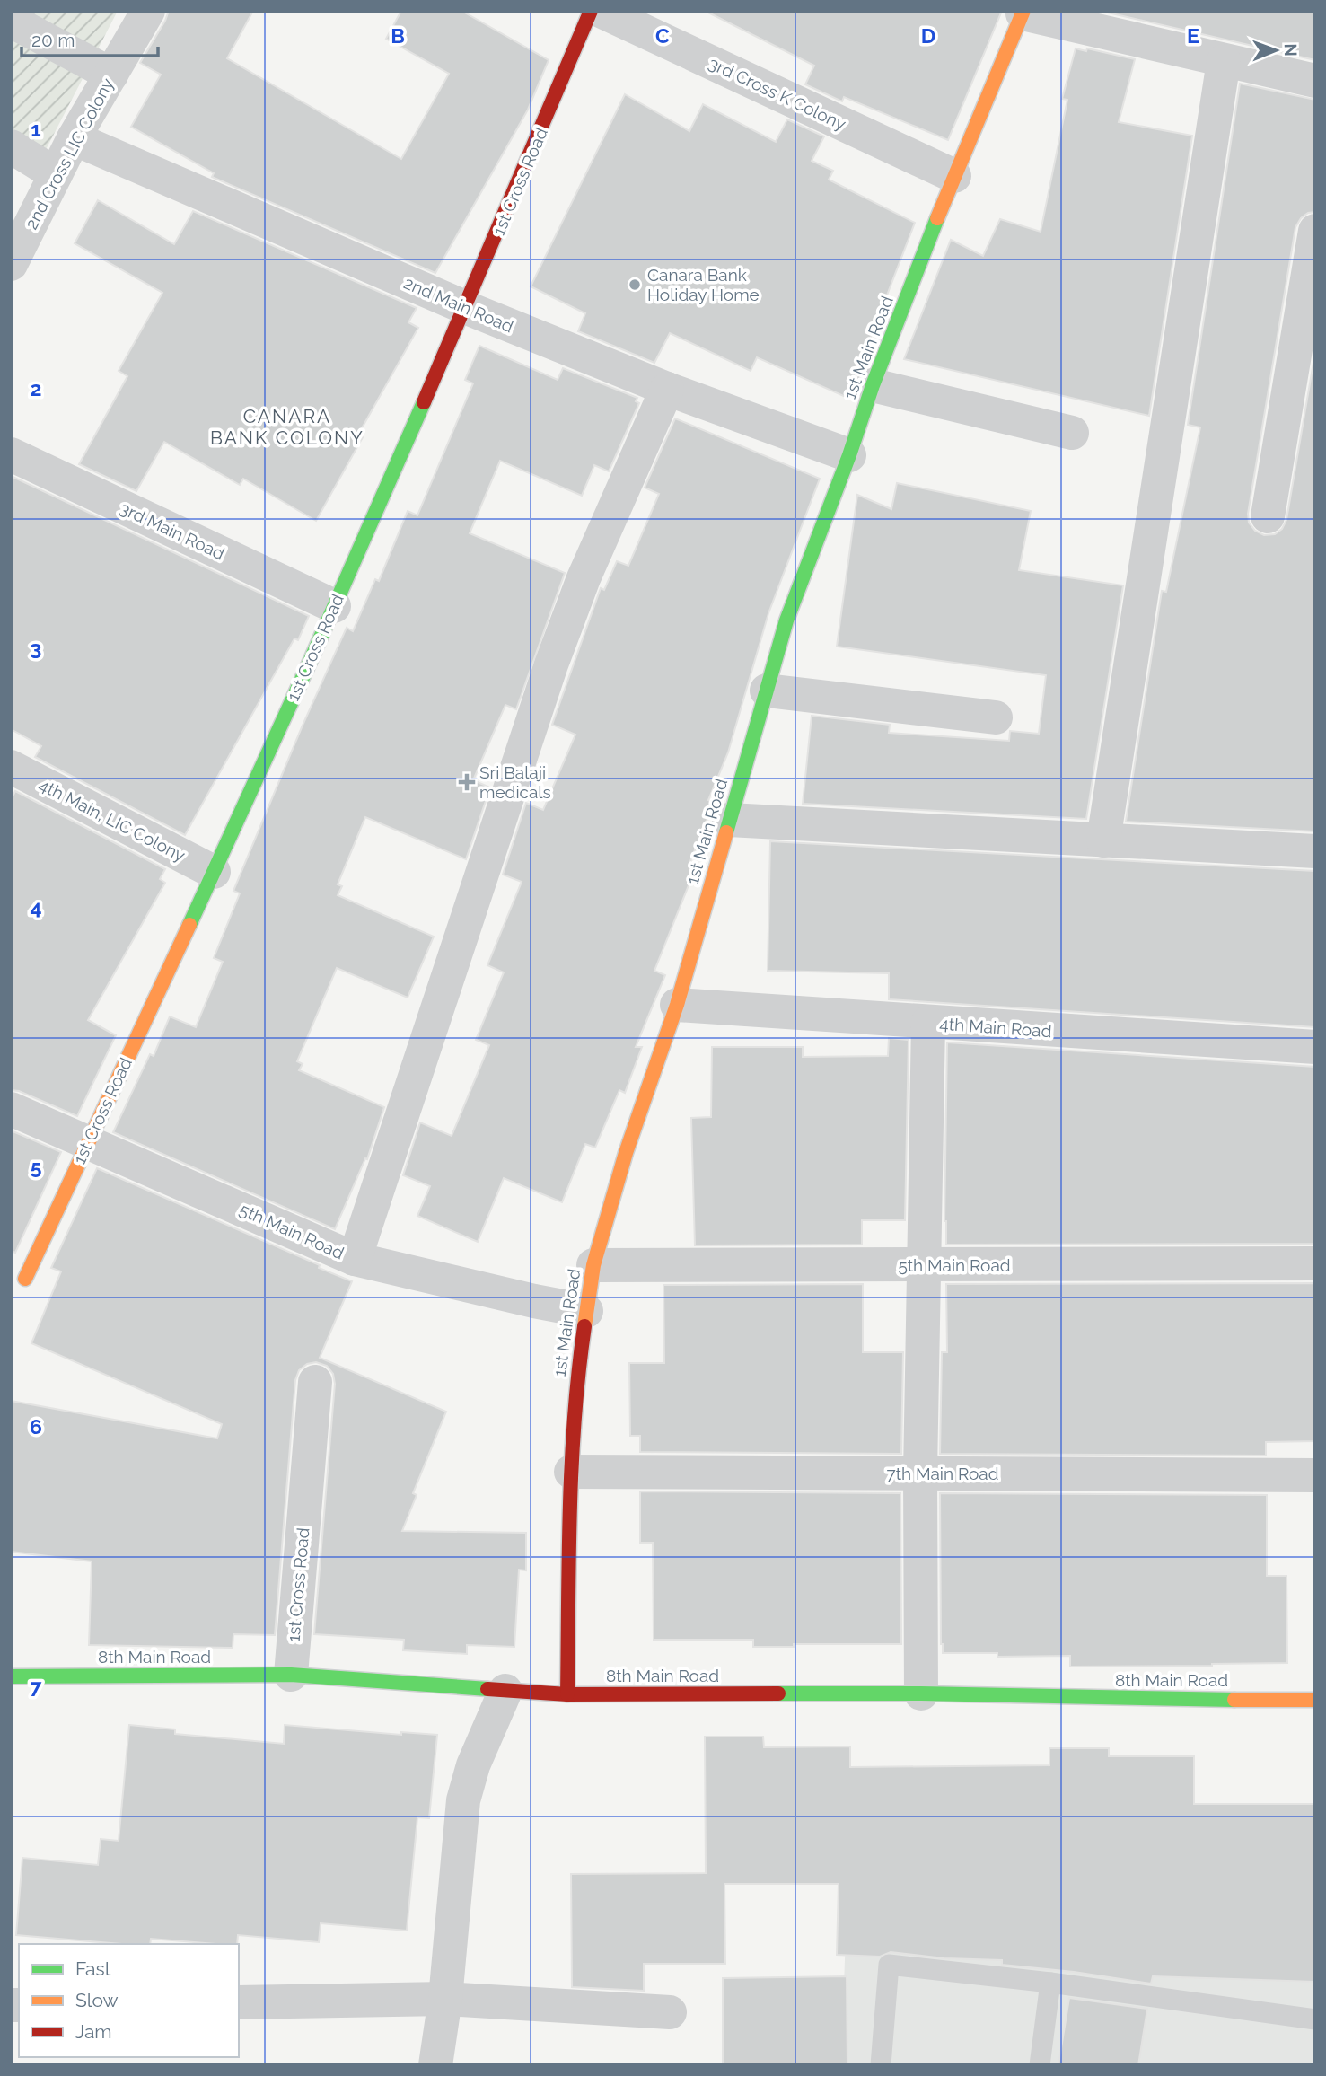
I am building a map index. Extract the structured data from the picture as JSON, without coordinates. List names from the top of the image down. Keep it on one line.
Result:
{"streets":{"street":["3rd Cross K Colony","2nd Cross LIC Colony","1st Cross Road","2nd Main Road","1st Main Road","3rd Main Road","4th Main, LIC Colony","4th Main Road","5th Main Road","7th Main Road","8th Main Road"]},"crossings":[["3rd Cross K Colony","1st Main Road"],["2nd Cross LIC Colony","2nd Main Road"],["1st Cross Road","2nd Main Road"],["1st Cross Road","3rd Main Road"],["1st Cross Road","4th Main, LIC Colony"],["1st Cross Road","5th Main Road"],["1st Cross Road","8th Main Road"],["2nd Main Road","1st Main Road"],["1st Main Road","4th Main Road"],["1st Main Road","5th Main Road"],["1st Main Road","7th Main Road"],["1st Main Road","8th Main Road"]],"districts":["CANARA BANK COLONY"],"places":{"other":["Canara Bank Holiday Home"],"health":["Sri Balaji medicals"]},"legend":["Fast","Slow","Jam"],"scale_bar":"20 m","north":"right","grid":{"columns":["B","C","D","E"],"rows":["1","2","3","4","5","6","7"]}}
